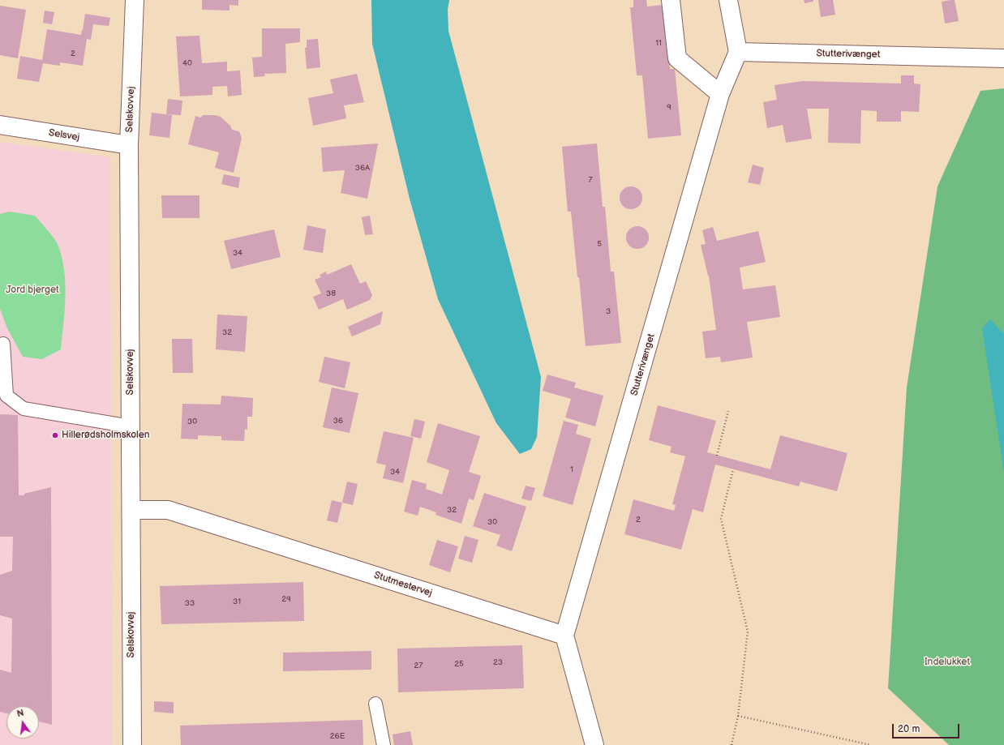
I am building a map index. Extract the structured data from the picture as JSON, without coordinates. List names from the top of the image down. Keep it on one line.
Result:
{"streets":{"street":["Stutterivænget","Selskovvej","Selsvej","Stutmestervej"]},"crossings":[["Stutterivænget","Stutmestervej"],["Selskovvej","Selsvej"],["Selskovvej","Stutmestervej"]],"parks":["Jord bjerget","Indelukket"],"places":["Hillerødsholmskolen"],"house_numbers":["11","2","40","9","36A","7","5","34","38","3","32","36","30","1","34","32","2","30","29","31","33","23","25","27","26E"],"scale_bar":"20 m","north":"top"}
